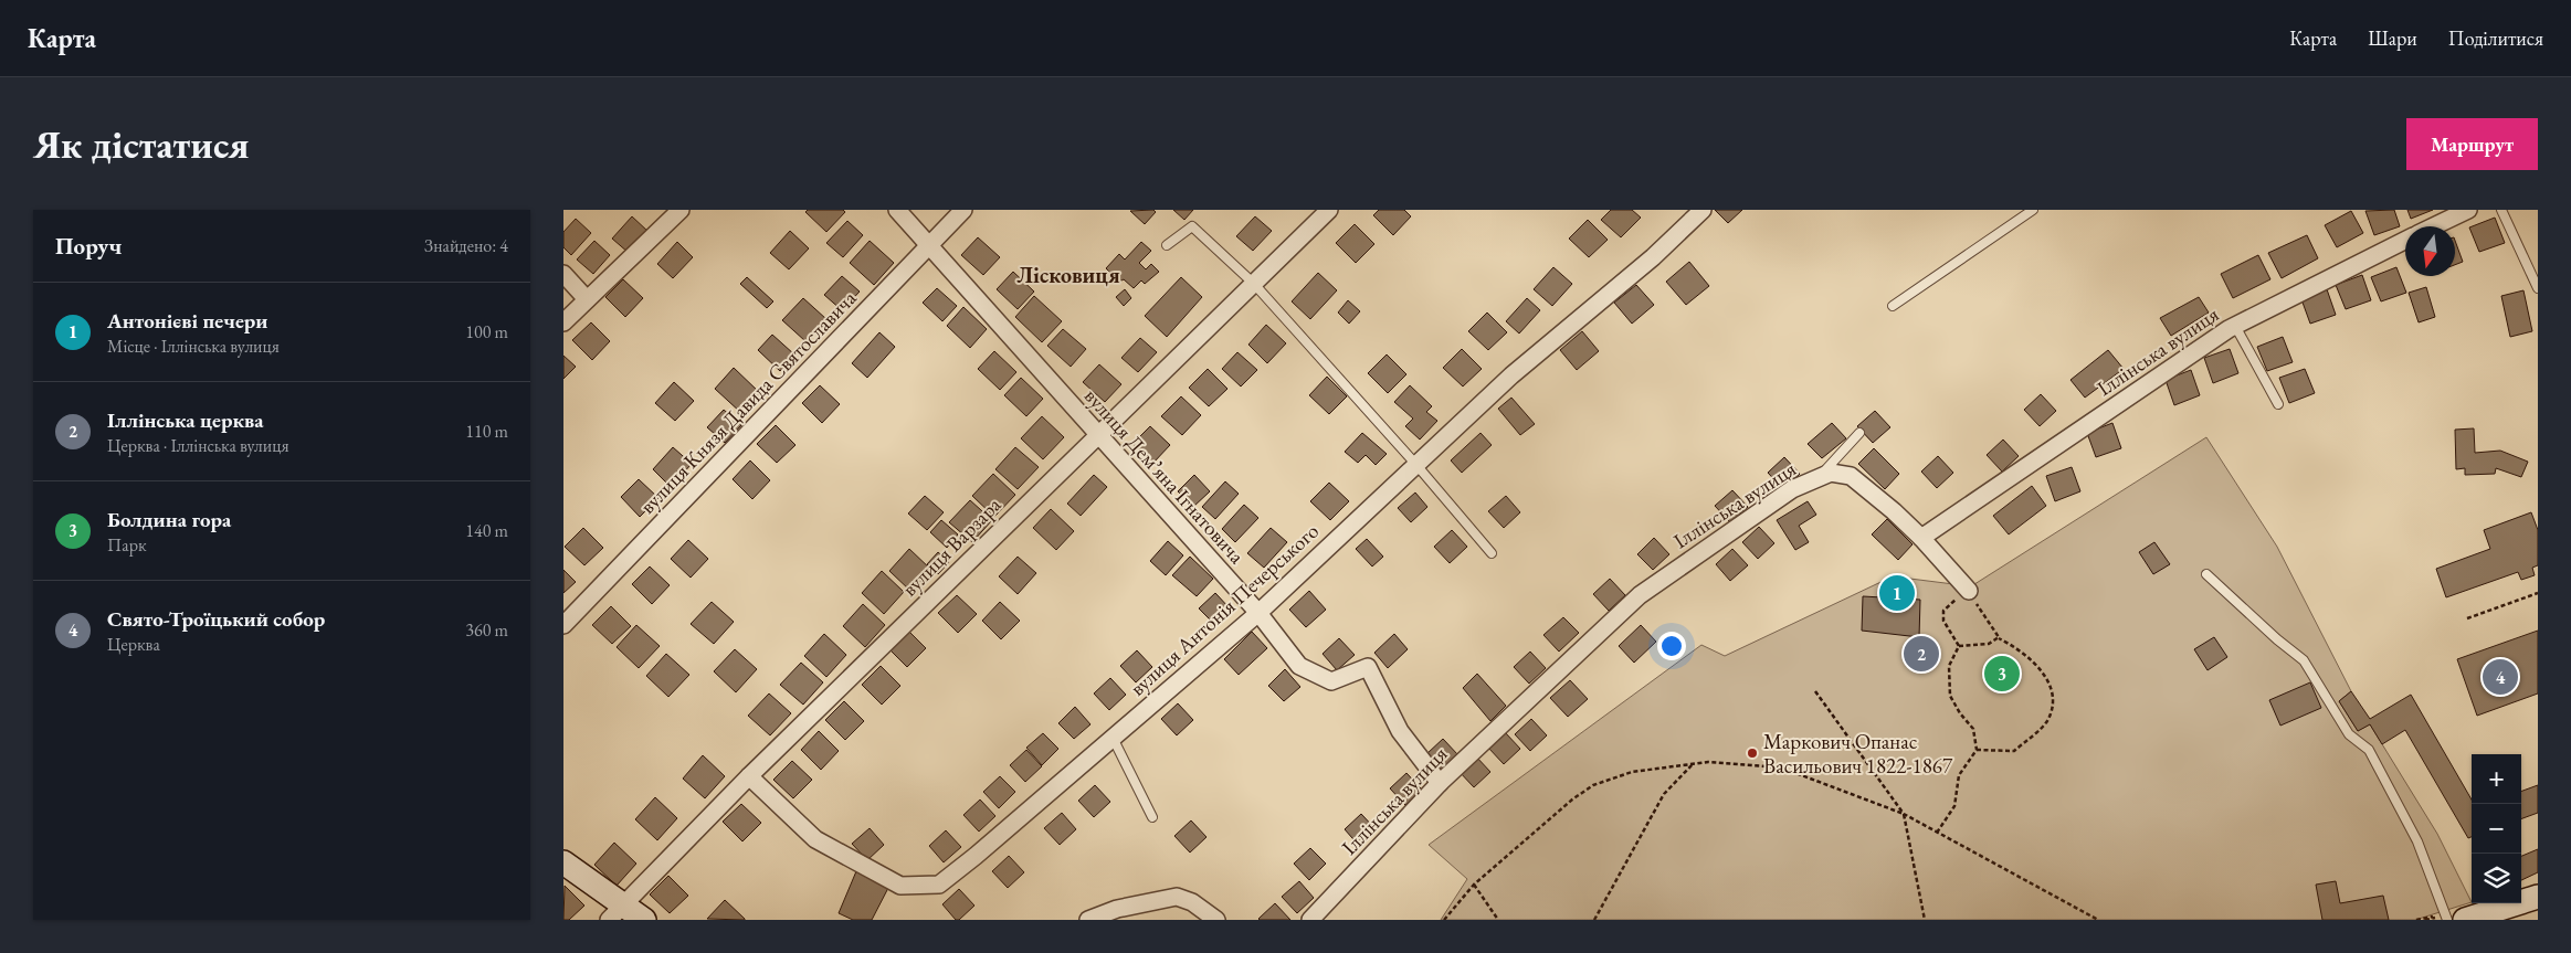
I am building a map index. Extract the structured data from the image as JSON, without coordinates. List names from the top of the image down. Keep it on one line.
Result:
{"streets":{"street":["Іллінська вулиця","вулиця Князя Давида Святославича","вулиця Демʼяна Ігнатовича","вулиця Варзара","вулиця Антонія Печерського"]},"crossings":[["Іллінська вулиця","вулиця Демʼяна Ігнатовича"],["вулиця Князя Давида Святославича","вулиця Демʼяна Ігнатовича"],["вулиця Демʼяна Ігнатовича","вулиця Варзара"],["вулиця Демʼяна Ігнатовича","вулиця Антонія Печерського"],["вулиця Варзара","вулиця Антонія Печерського"]],"districts":["Лісковиця"],"places":["Маркович Опанас Васильович 1822-1867"],"north":"bottom","page":{"header":"Карта","nav":["Карта","Шари","Поділитися"],"buttons":"Маршрут","title":"Як дістатися","heading":["Поруч","Знайдено: 4"],"list":[{"mark":"1","name":"Антонієві печери","note":"Місце · Іллінська вулиця","value":"100 m"},{"mark":"2","name":"Іллінська церква","note":"Церква · Іллінська вулиця","value":"110 m"},{"mark":"3","name":"Болдина гора","note":"Парк","value":"140 m"},{"mark":"4","name":"Свято-Троїцький собор","note":"Церква","value":"360 m"}],"pins":["1","2","3","4"],"map_buttons":["+","−"]}}
